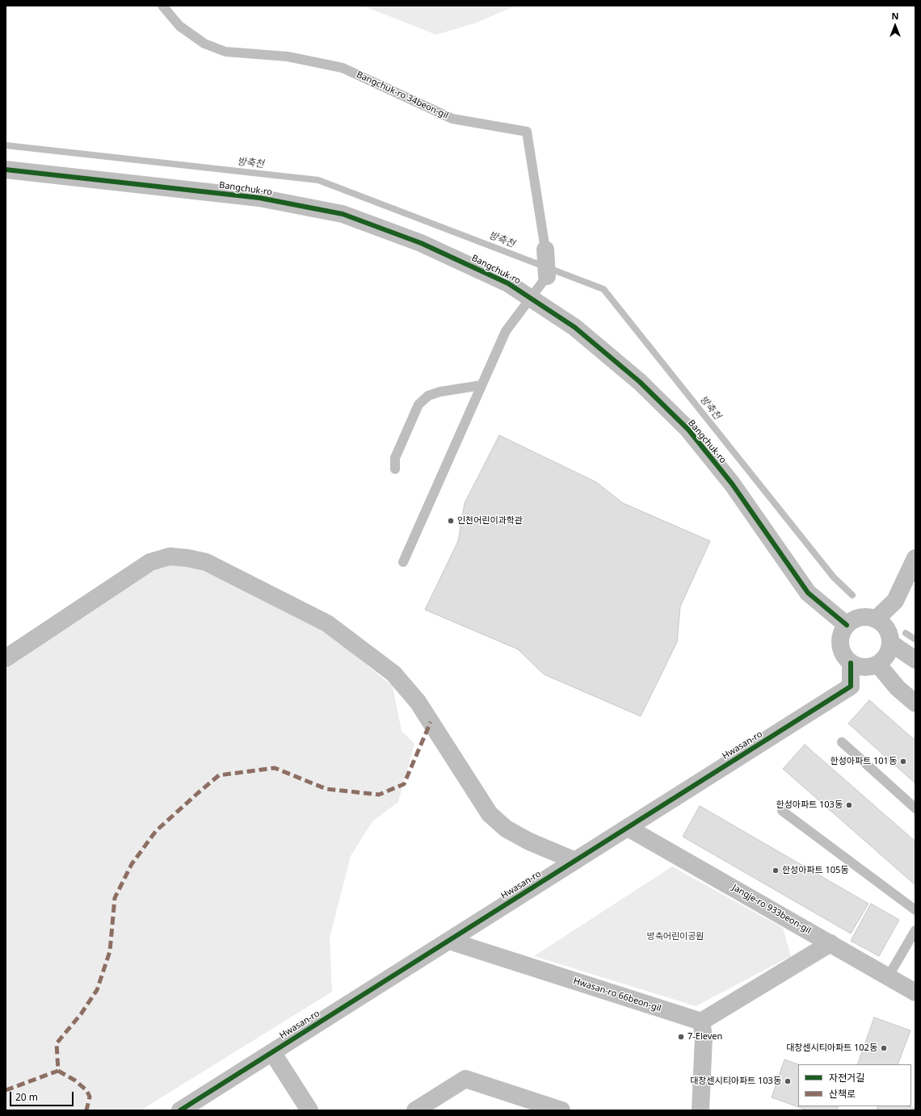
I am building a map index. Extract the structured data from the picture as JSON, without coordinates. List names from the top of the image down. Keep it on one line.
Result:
{"streets":{"street":["Bangchuk-ro 34beon-gil","Bangchuk-ro","Hwasan-ro","Jangje-ro 933beon-gil","Hwasan-ro 66beon-gil"]},"crossings":[["Bangchuk-ro 34beon-gil","Bangchuk-ro"],["Bangchuk-ro","Hwasan-ro"],["Hwasan-ro","Jangje-ro 933beon-gil"],["Hwasan-ro","Hwasan-ro 66beon-gil"]],"water":["방축천"],"parks":["방축어린이공원"],"places":["인천어린이과학관","한성아파트 101동","한성아파트 103동","한성아파트 105동","7-Eleven","대창센시티아파트 102동","대창센시티아파트 103동"],"legend":["자전거길","산책로"],"scale_bar":"20 m","north":"top"}
